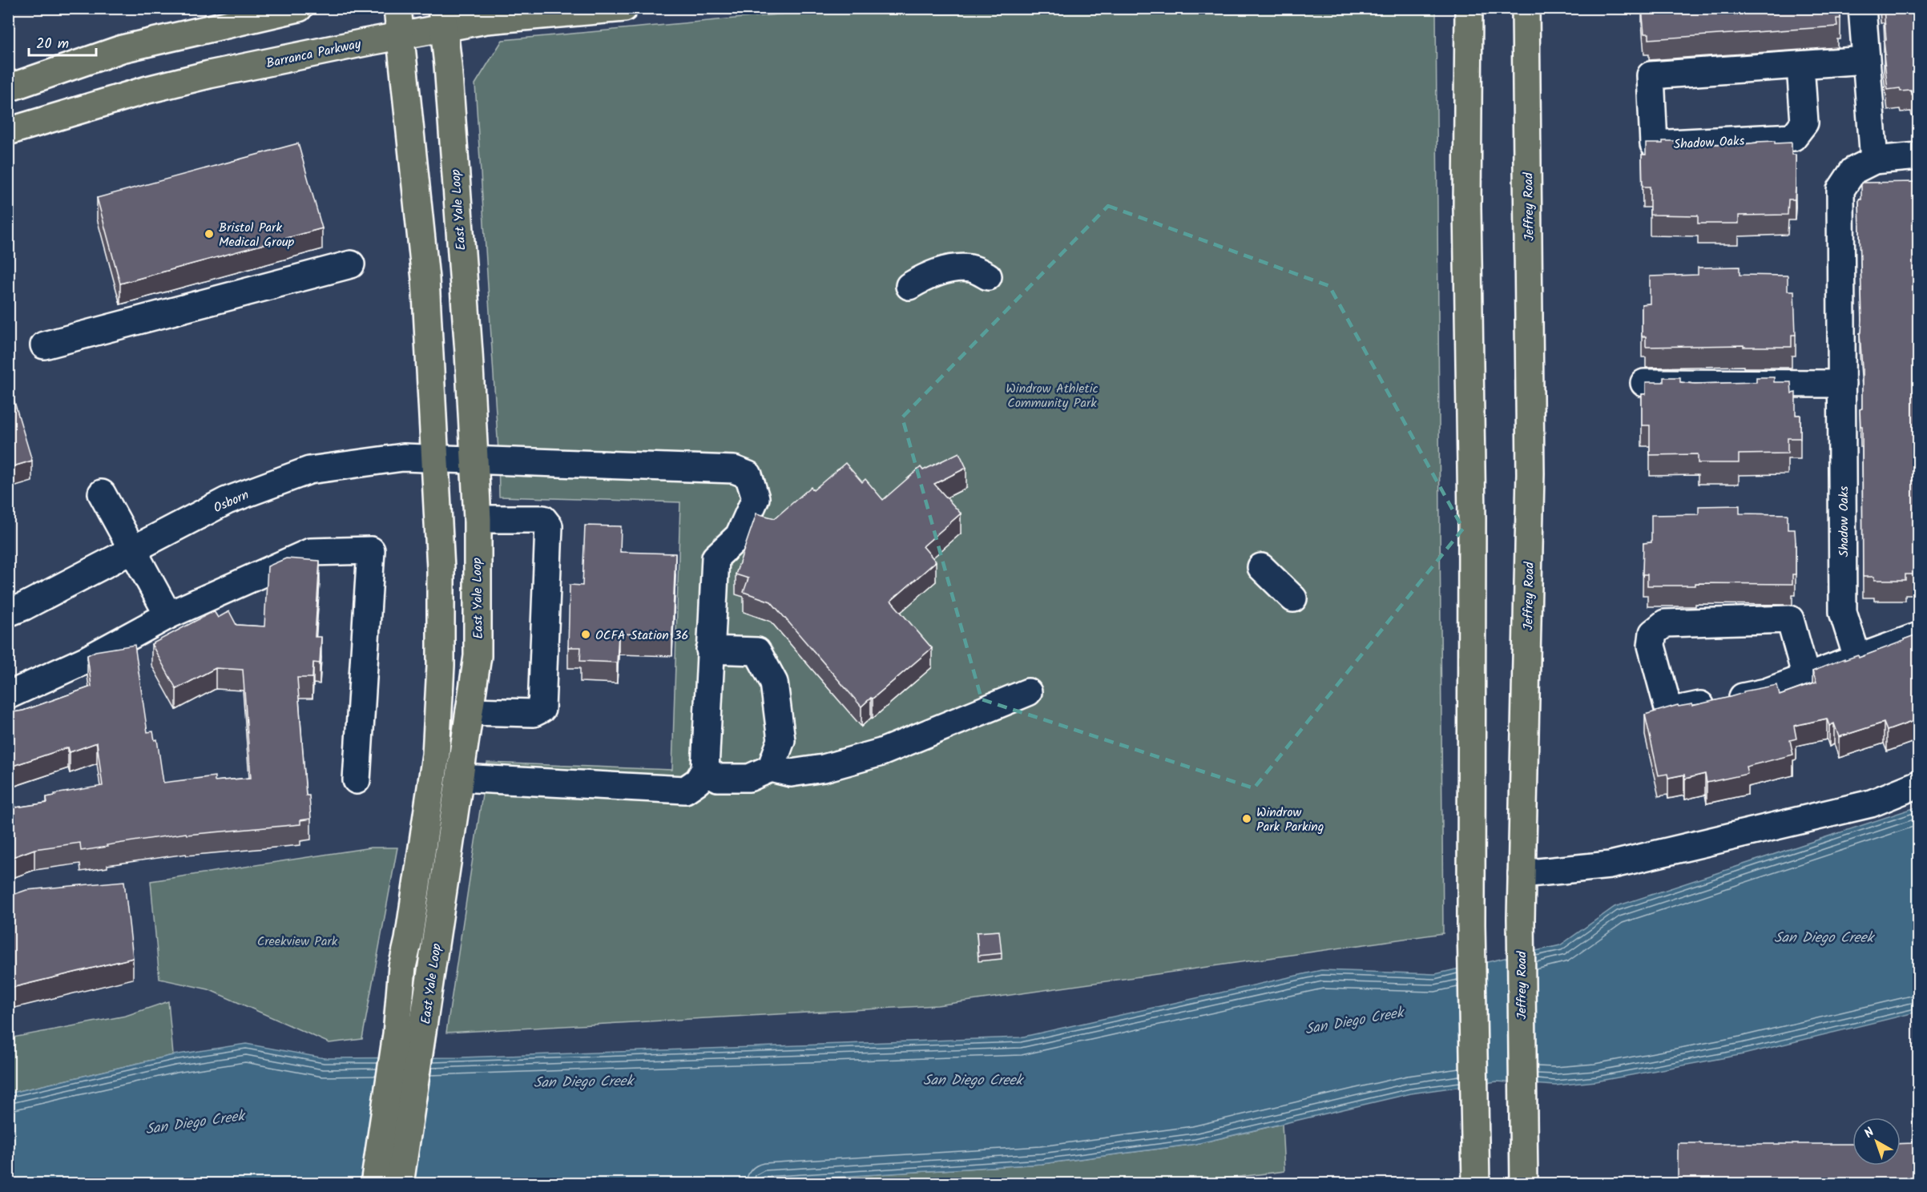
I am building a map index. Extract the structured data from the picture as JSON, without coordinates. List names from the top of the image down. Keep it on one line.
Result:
{"streets":{"main road":["Barranca Parkway","Jeffrey Road","East Yale Loop"],"street":["Shadow Oaks","Osborn"]},"crossings":[["Barranca Parkway","East Yale Loop"],["East Yale Loop","Osborn"]],"water":["San Diego Creek"],"parks":["Windrow Athletic Community Park","Creekview Park"],"places":["Bristol Park Medical Group","OCFA Station 36","Windrow Park Parking"],"scale_bar":"20 m","north":"top left"}
